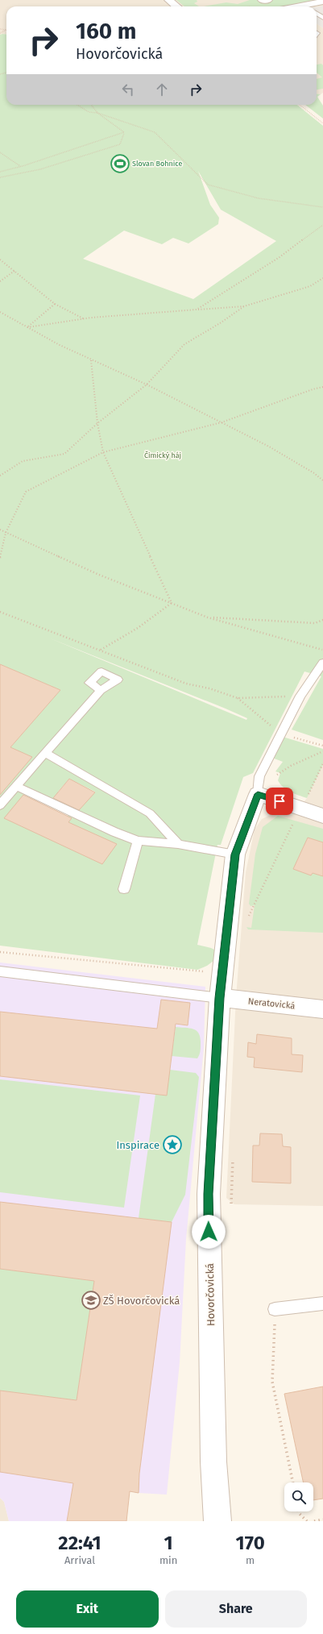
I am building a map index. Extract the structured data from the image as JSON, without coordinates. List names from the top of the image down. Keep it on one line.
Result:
{"streets":{"street":["Neratovická","Hovorčovická"]},"crossings":[["Neratovická","Hovorčovická"]],"parks":["Čimický háj"],"places":{"sports":["Slovan Bohnice"],"place":["Inspirace"],"school or university":["ZŠ Hovorčovická"]},"page":{"turn":["160 m","Hovorčovická"],"eta":["22:41","Arrival","1","min","170","m"],"buttons":["Exit","Share"]}}
